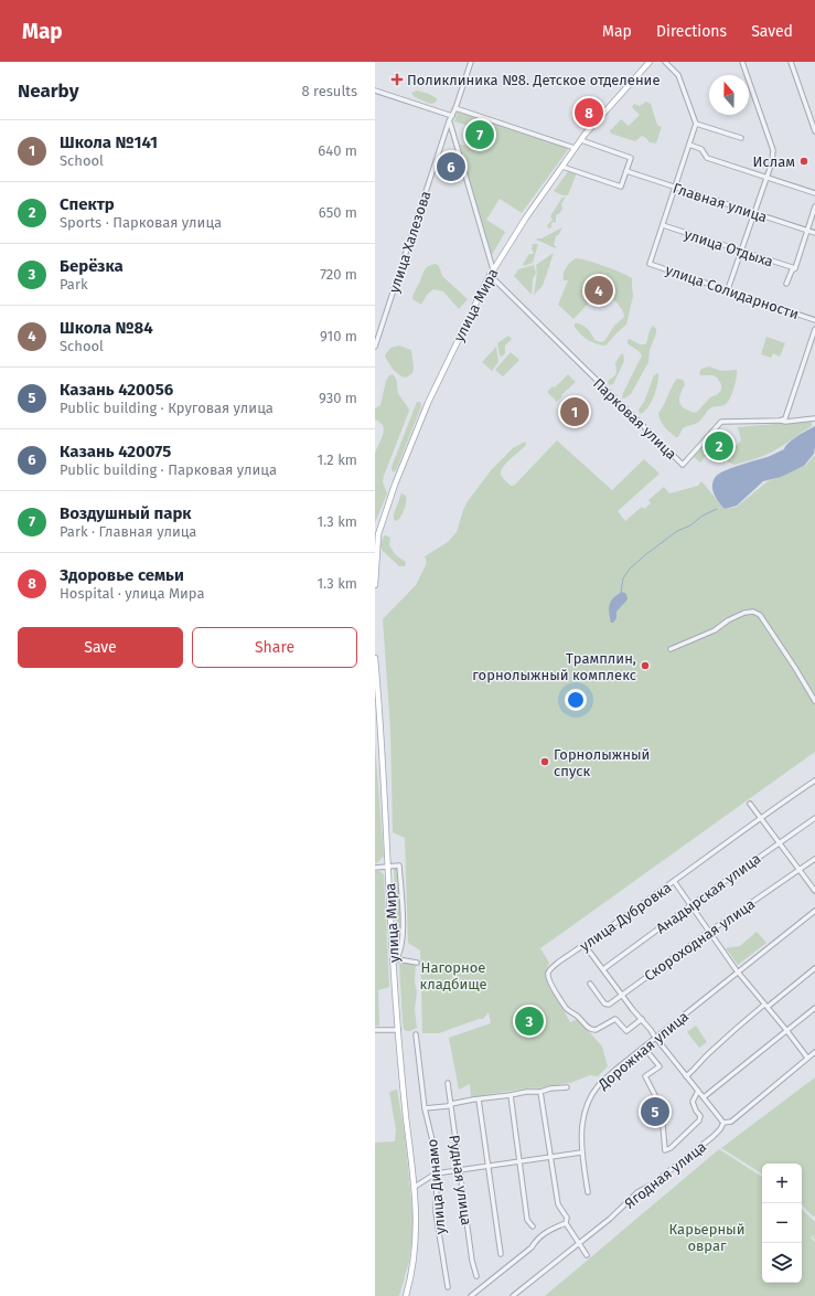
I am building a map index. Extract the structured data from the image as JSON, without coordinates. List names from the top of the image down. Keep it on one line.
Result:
{"streets":{"main road":["улица Мира"],"street":["Главная улица","улица Халезова","улица Отдыха","улица Солидарности","Парковая улица","Анадырская улица","улица Дубровка","Скороходная улица","Дорожная улица","Ягодная улица","Рудная улица","улица Динамо"]},"crossings":[["улица Халезова","Парковая улица"],["улица Отдыха","улица Солидарности"],["улица Мира","Парковая улица"]],"parks":["Нагорное кладбище","Карьерный овраг"],"places":{"health":["Поликлиника №8. Детское отделение"],"other":["Ислам","Трамплин, горнолыжный комплекс","Горнолыжный спуск"]},"north":"top","page":{"header":"Map","nav":["Map","Directions","Saved"],"heading":["Nearby","8 results"],"pins":["8","7","6","4","1","2","3","5"],"list":[{"mark":"1","name":"Школа №141","note":"School","value":"640 m"},{"mark":"2","name":"Спектр","note":"Sports · Парковая улица","value":"650 m"},{"mark":"3","name":"Берёзка","note":"Park","value":"720 m"},{"mark":"4","name":"Школа №84","note":"School","value":"910 m"},{"mark":"5","name":"Казань 420056","note":"Public building · Круговая улица","value":"930 m"},{"mark":"6","name":"Казань 420075","note":"Public building · Парковая улица","value":"1.2 km"},{"mark":"7","name":"Воздушный парк","note":"Park · Главная улица","value":"1.3 km"},{"mark":"8","name":"Здоровье семьи","note":"Hospital · улица Мира","value":"1.3 km"}],"buttons":["Save","Share"],"map_buttons":["+","−"]}}
